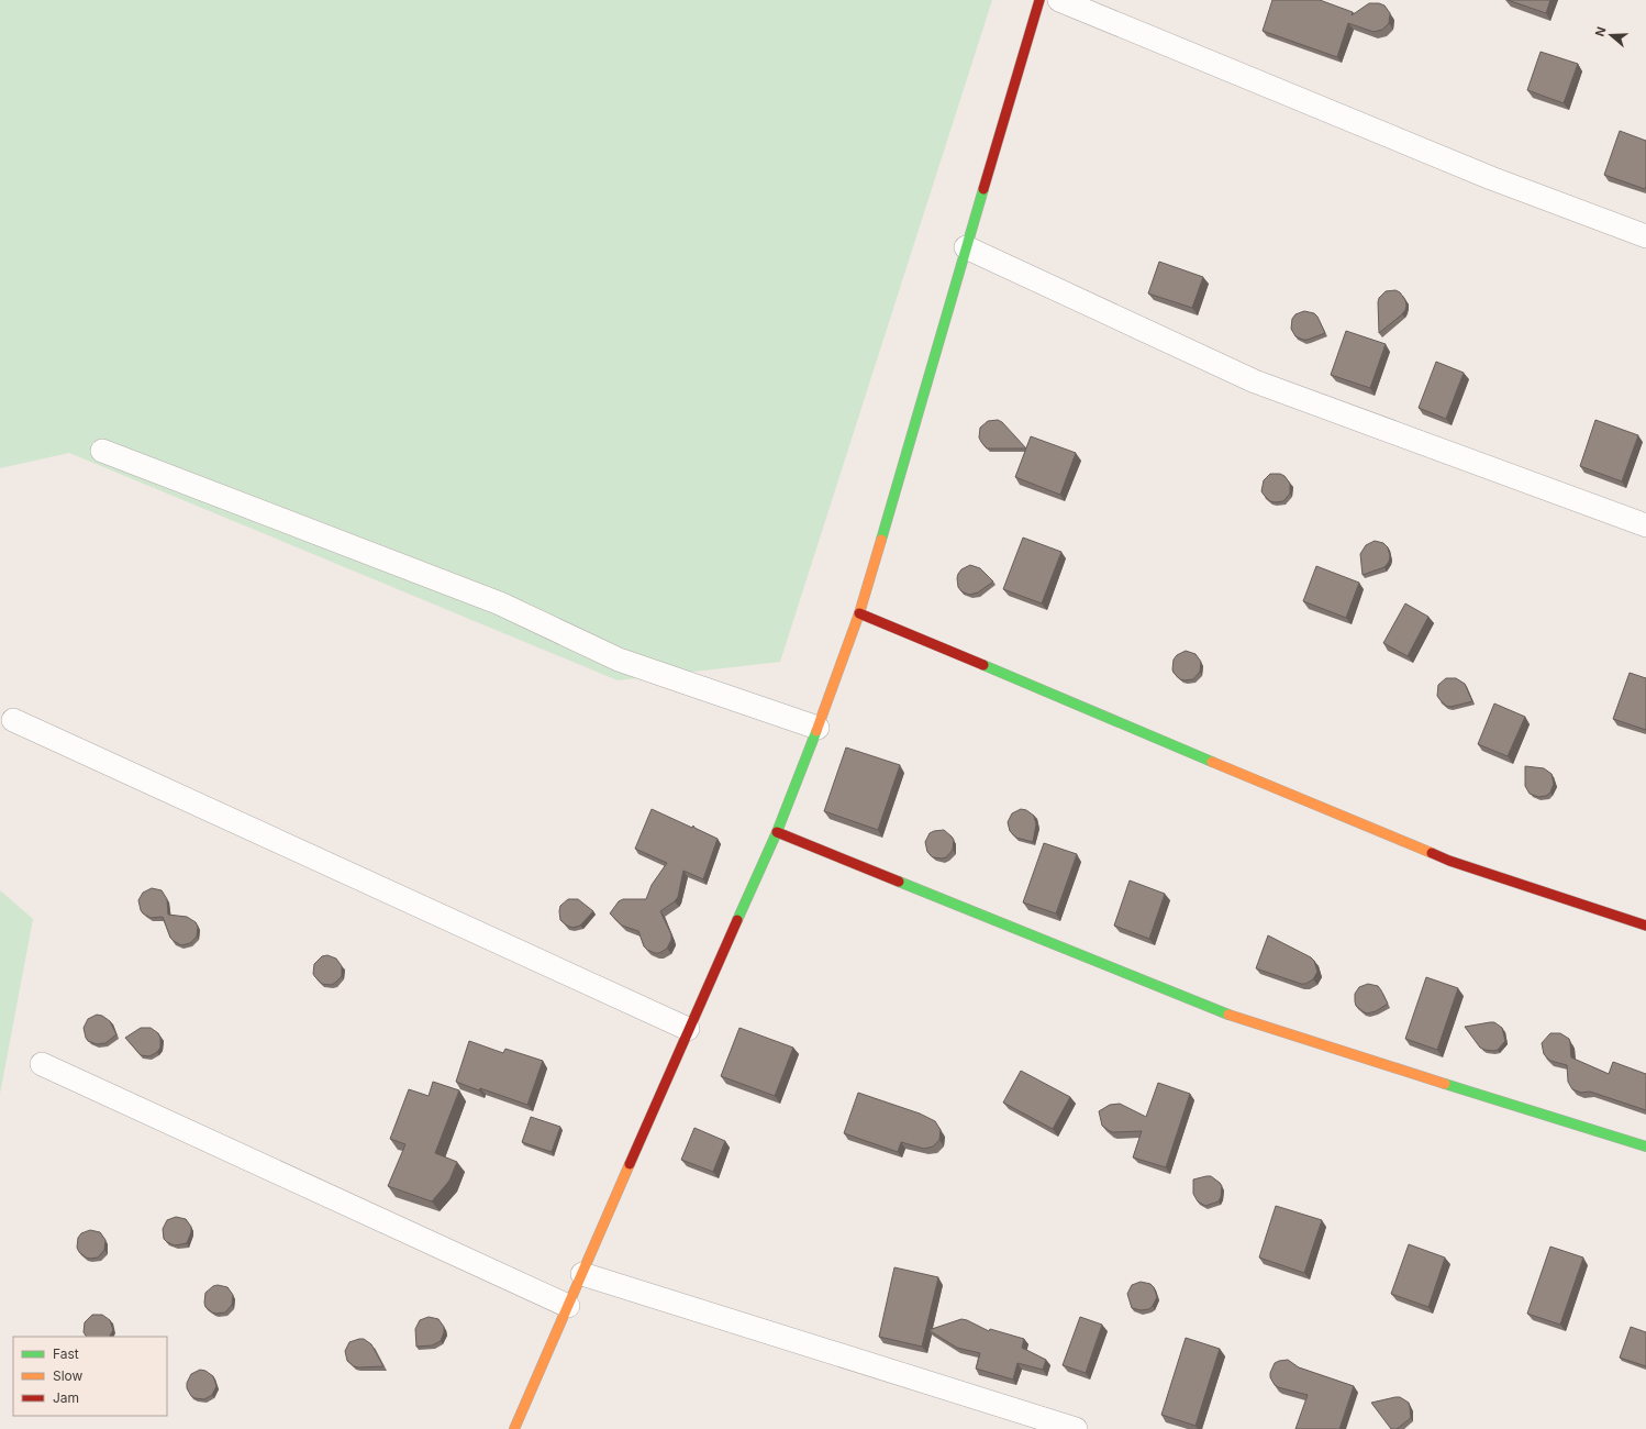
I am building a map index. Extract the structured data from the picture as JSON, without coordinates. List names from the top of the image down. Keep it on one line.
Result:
{"legend":["Fast","Slow","Jam"],"north":"left"}
